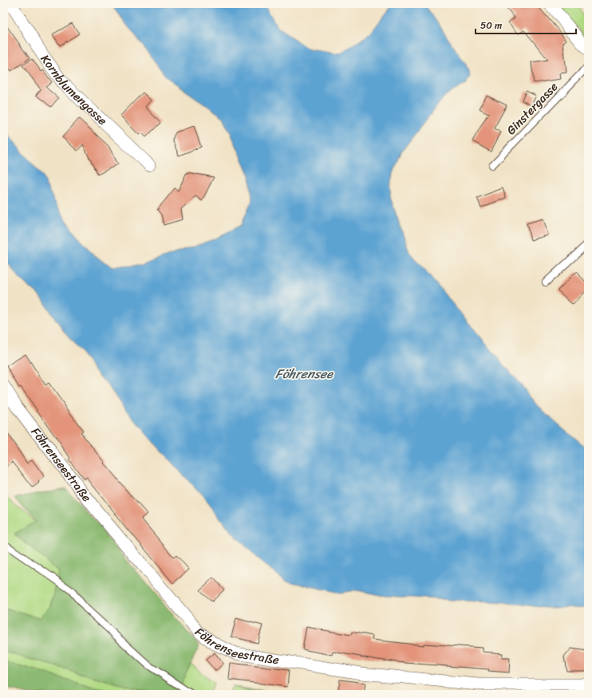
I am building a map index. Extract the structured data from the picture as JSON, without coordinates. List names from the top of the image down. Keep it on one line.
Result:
{"streets":{"street":["Kornblumengasse","Föhrenseestraße"],"lane":["Ginstergasse"]},"water":["Föhrensee"],"scale_bar":"50 m"}
